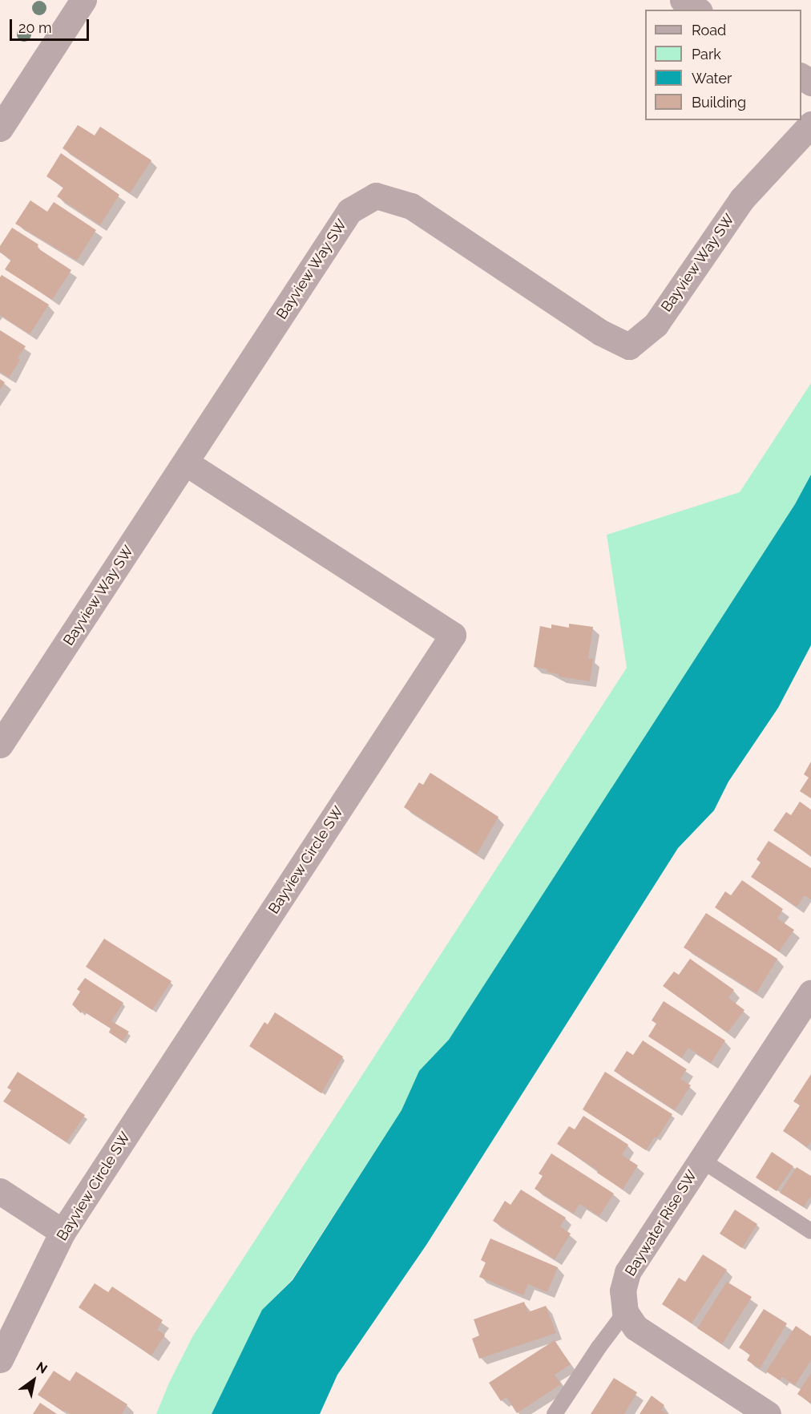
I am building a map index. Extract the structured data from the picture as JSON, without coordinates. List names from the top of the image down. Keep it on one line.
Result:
{"streets":{"street":["Bayview Way SW","Bayview Circle SW","Baywater Rise SW"]},"crossings":[["Bayview Way SW","Bayview Circle SW"]],"legend":["Road","Park","Water","Building"],"scale_bar":"20 m","north":"top right"}
